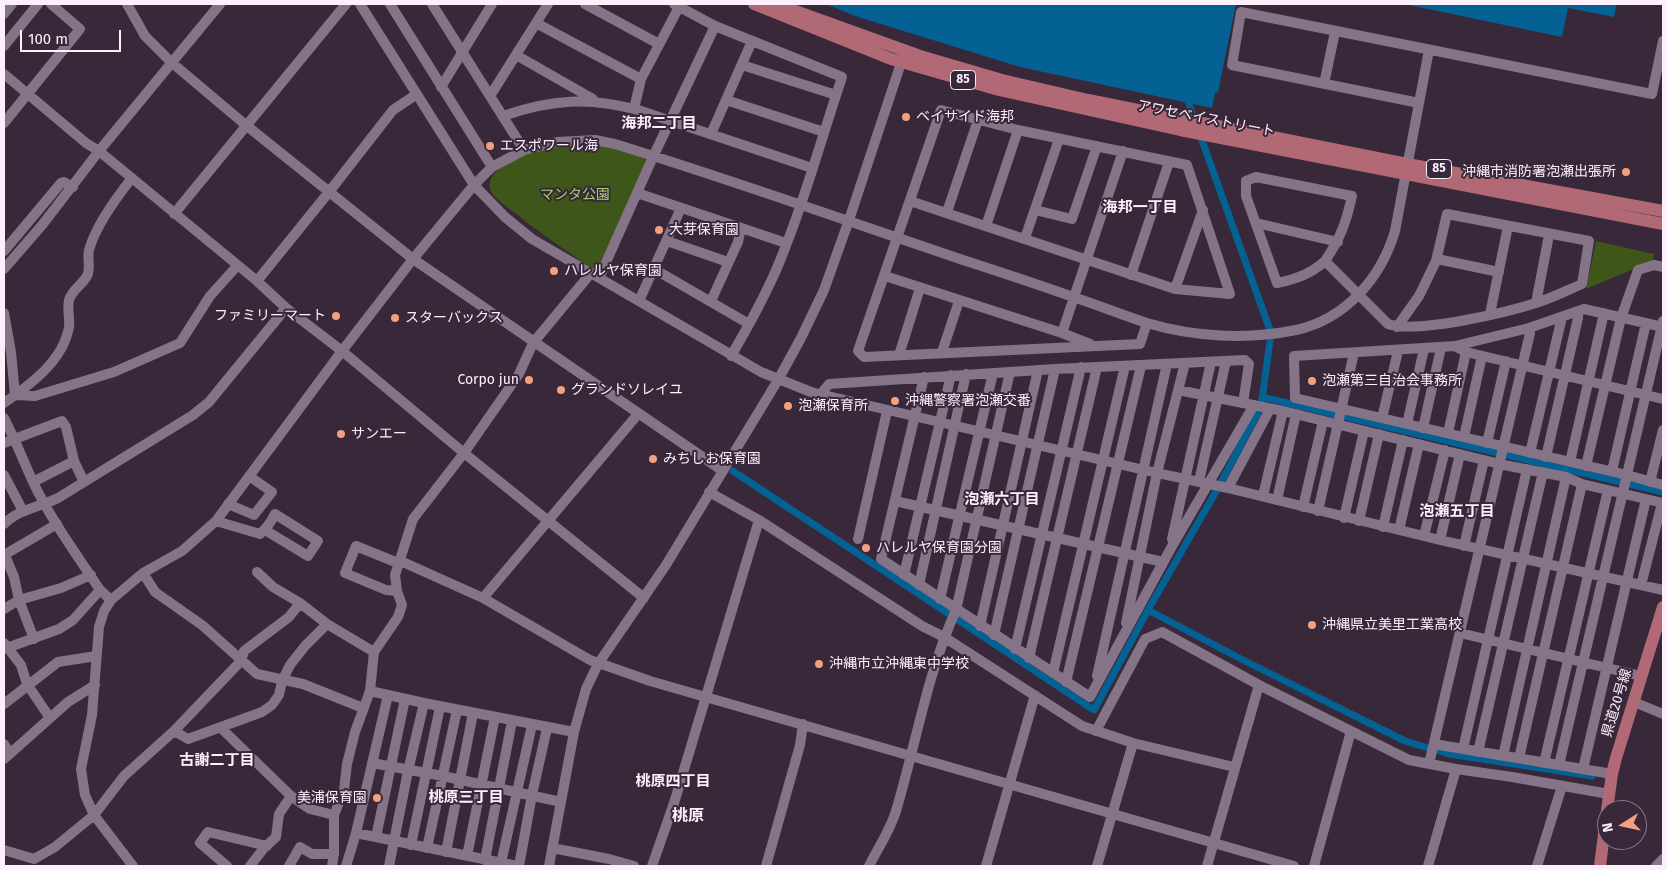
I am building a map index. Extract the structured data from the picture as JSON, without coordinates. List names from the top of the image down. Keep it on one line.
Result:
{"streets":{"main road":["85","アワセベイストリート","県道20号線"]},"districts":["海邦二丁目","海邦一丁目","泡瀬六丁目","泡瀬五丁目","古謝二丁目","桃原四丁目","桃原三丁目","桃原"],"parks":["マンタ公園"],"places":["ベイサイド海邦","エスポワール海","沖縄市消防署泡瀬出張所","大芽保育園","ハレルヤ保育園","ファミリーマート","スターバックス","Corpo jun","泡瀬第三自治会事務所","グランドソレイユ","沖縄警察署泡瀬交番","泡瀬保育所","サンエー","みちしお保育園","ハレルヤ保育園分園","沖縄県立美里工業高校","沖縄市立沖縄東中学校","美浦保育園"],"scale_bar":"100 m","north":"left"}
